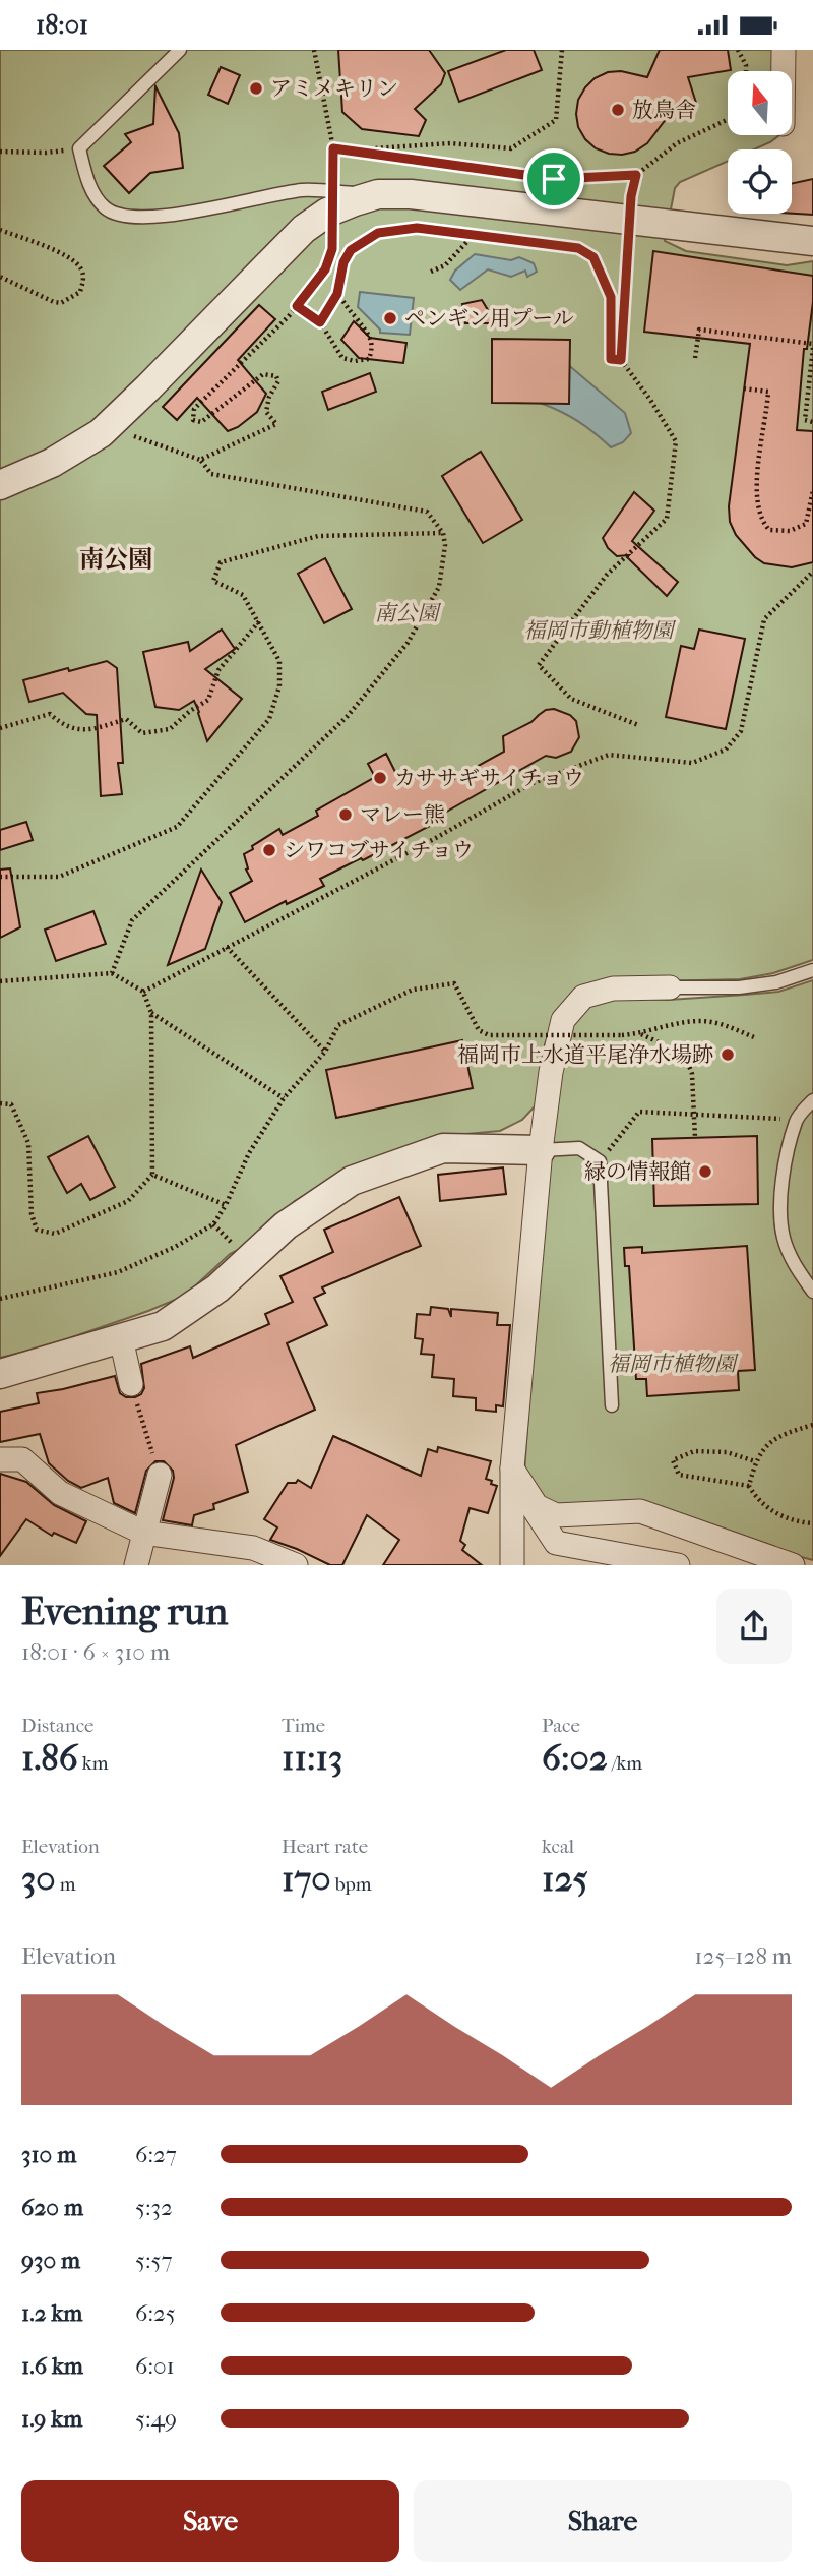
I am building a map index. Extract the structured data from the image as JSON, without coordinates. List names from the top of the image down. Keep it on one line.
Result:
{"districts":["南公園"],"parks":["南公園","福岡市動植物園","福岡市植物園"],"places":["アミメキリン","放鳥舎","ペンギン用プール","カササギサイチョウ","マレー熊","シワコブサイチョウ","福岡市上水道平尾浄水場跡","緑の情報館"],"north":"top","page":{"status":"18:01","heading":["Evening run","18:01 · 6 × 310 m"],"stats":[["Distance","1.86 km"],["Time","11:13"],["Pace","6:02 /km"],["Elevation","30 m"],["Heart rate","170 bpm"],["kcal","125"]],"chart":["Elevation","125–128 m"],"list":[{"name":"310 m","note":"6:27"},{"name":"620 m","note":"5:32"},{"name":"930 m","note":"5:57"},{"name":"1.2 km","note":"6:25"},{"name":"1.6 km","note":"6:01"},{"name":"1.9 km","note":"5:49"}],"buttons":["Save","Share"]}}
